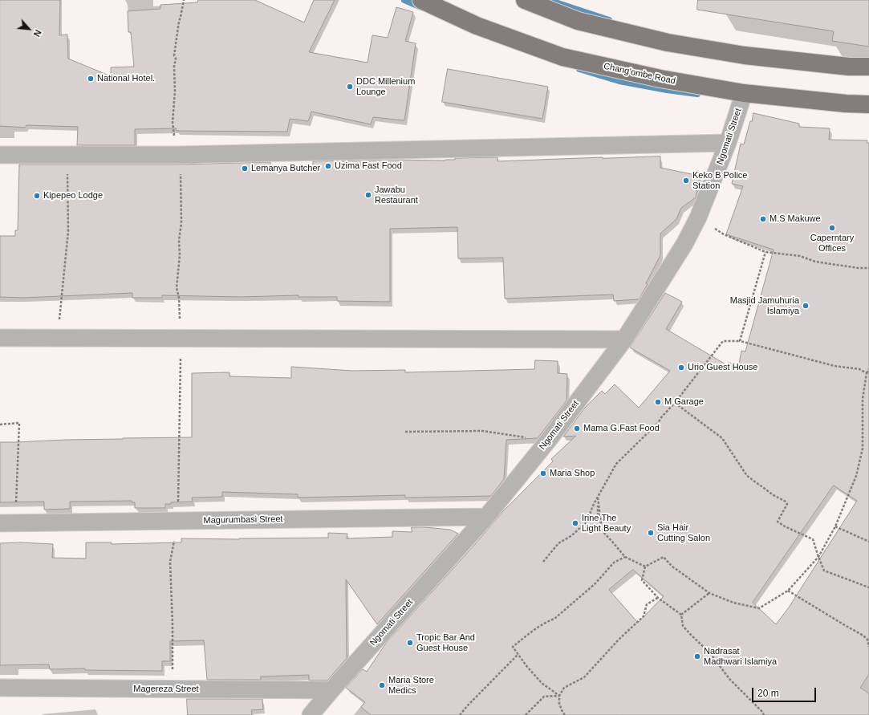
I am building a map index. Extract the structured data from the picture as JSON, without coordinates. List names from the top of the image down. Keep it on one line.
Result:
{"streets":{"main road":["Chang'ombe Road"],"street":["Ngomati Street","Magurumbasi Street","Magereza Street"]},"crossings":[["Chang'ombe Road","Ngomati Street"],["Ngomati Street","Magurumbasi Street"],["Ngomati Street","Magereza Street"]],"places":["National Hotel.","DDC Millenium Lounge","Uzima Fast Food","Lemanya Butcher","Keko B Police Station","Jawabu Restaurant","Kipepeo Lodge","M.S Makuwe","Caperntary Offices","Masjid Jamuhuria Islamiya","Urio Guest House","M Garage","Mama G.Fast Food","Maria Shop","Irine The Light Beauty","Sia Hair Cutting Salon","Tropic Bar And Guest House","Nadrasat Madhwari Islamiya","Maria Store Medics"],"scale_bar":"20 m","north":"bottom right"}
